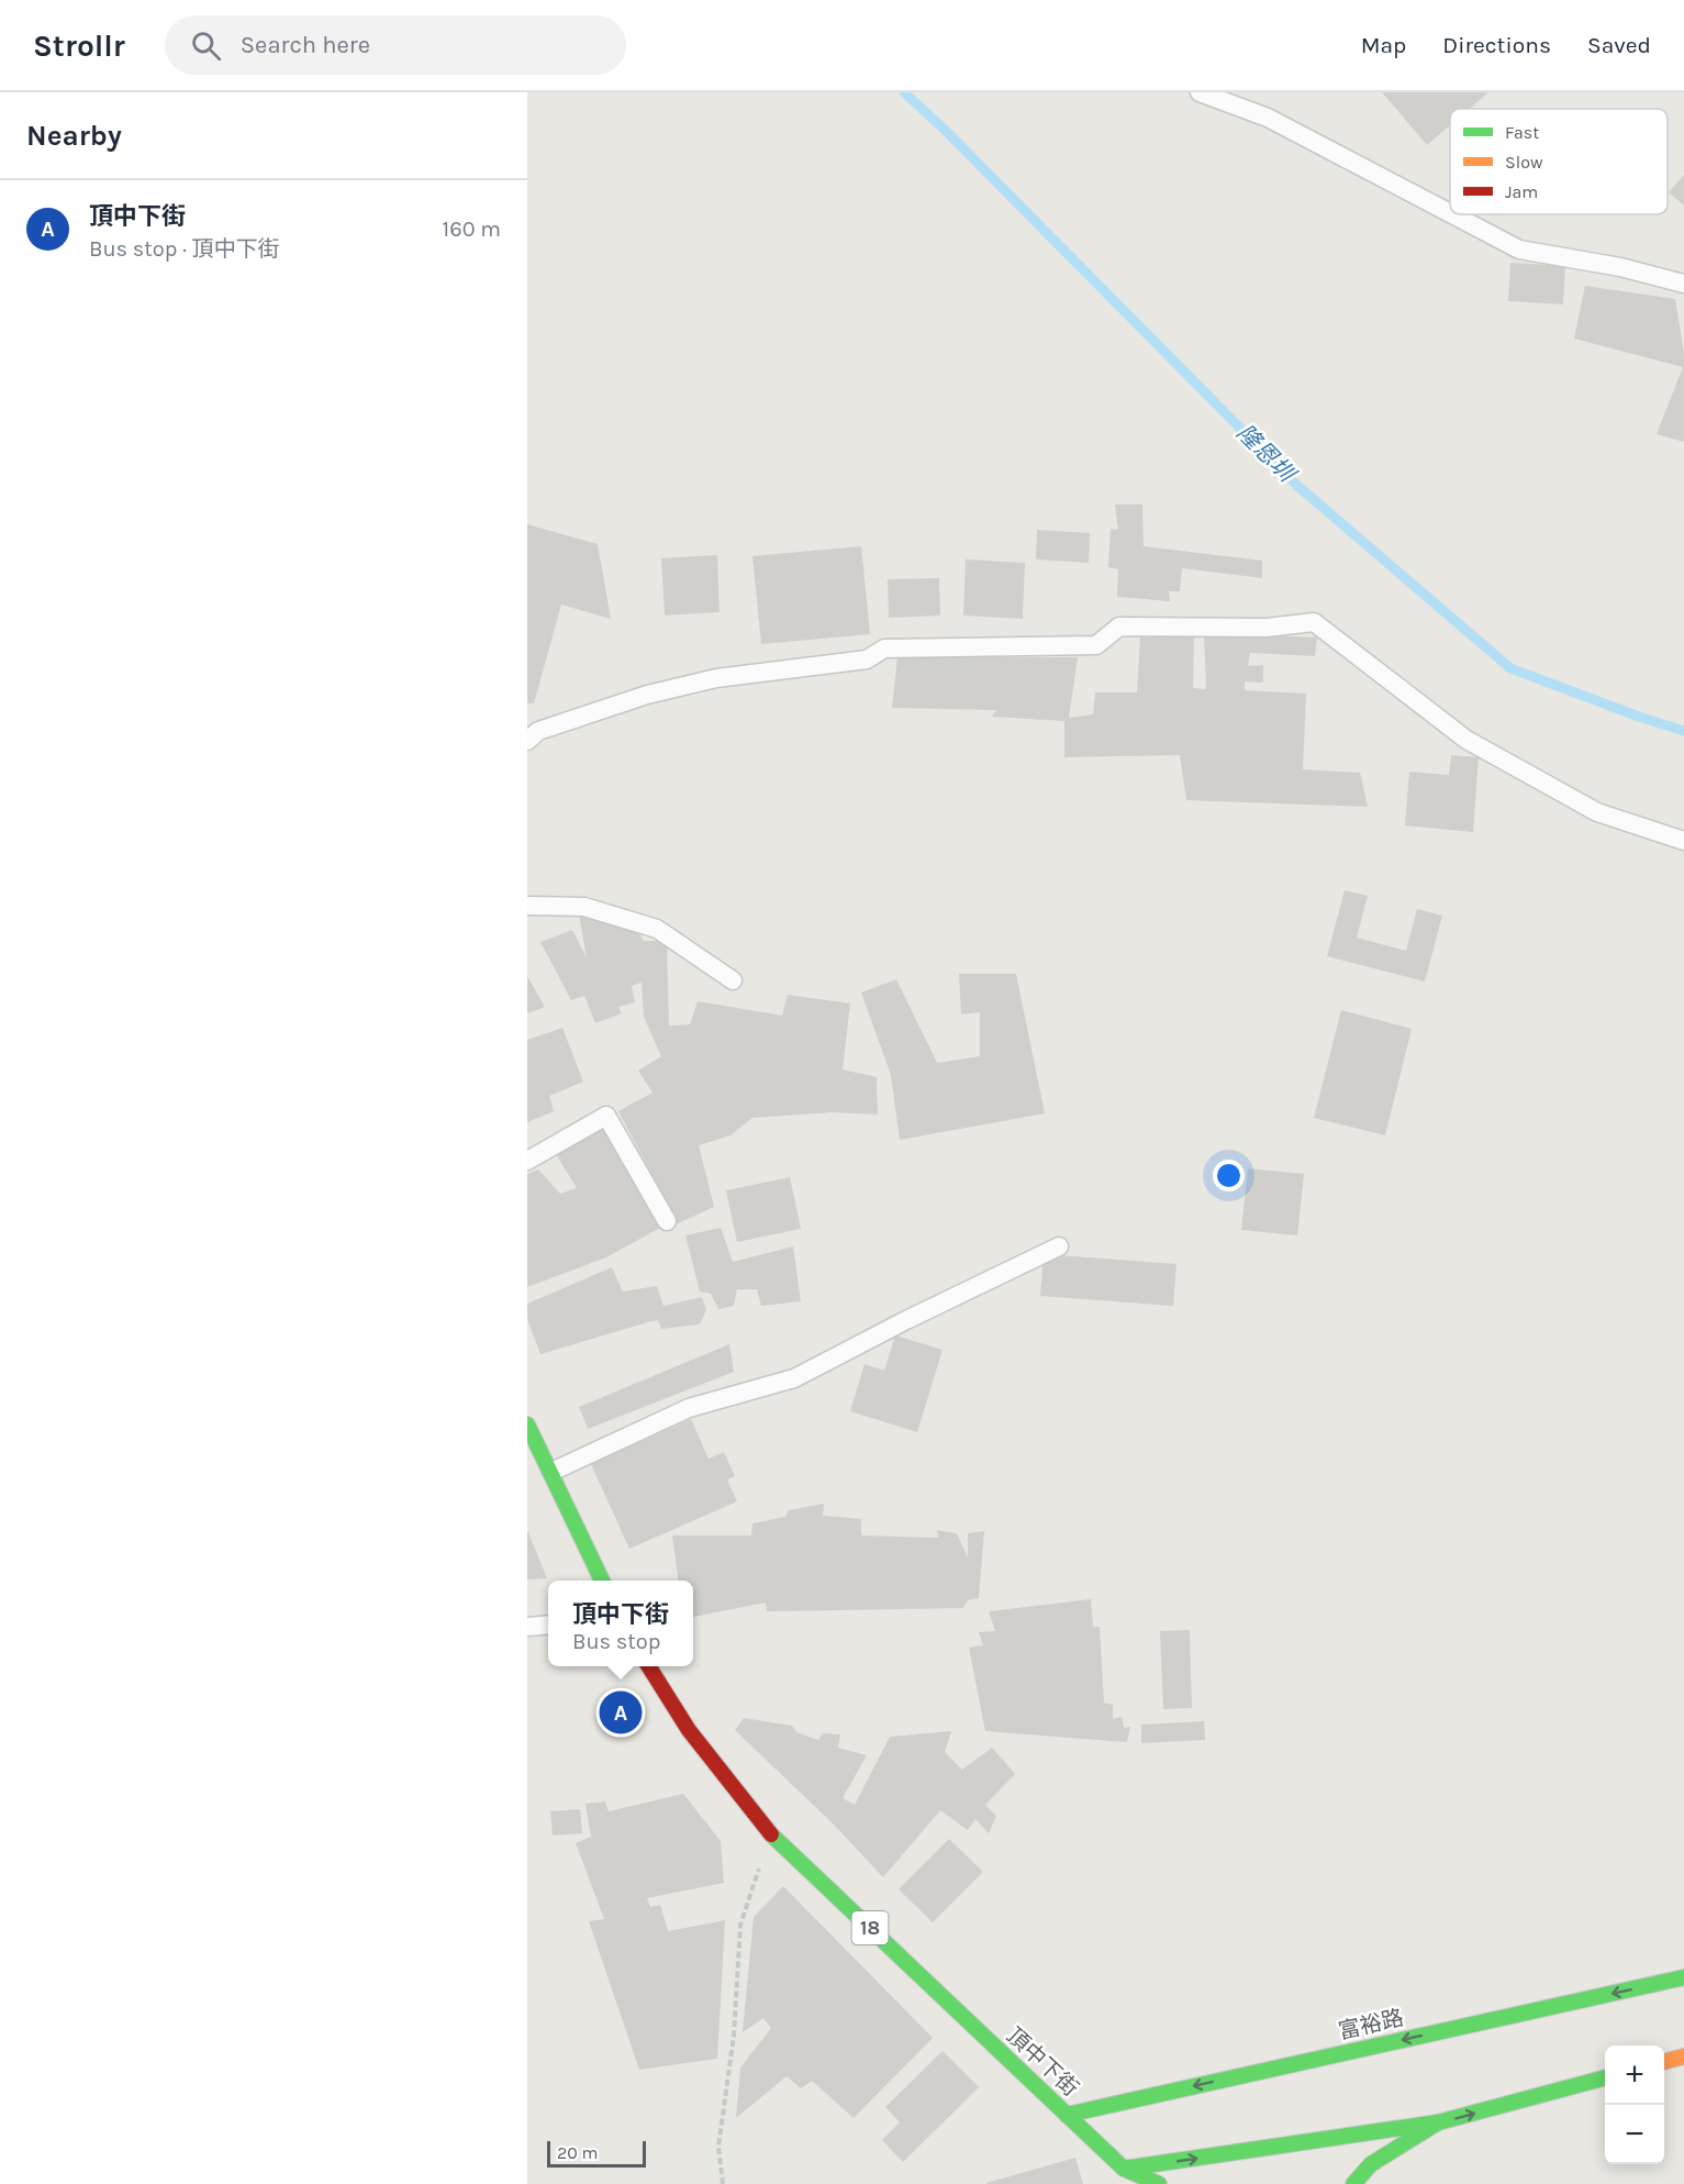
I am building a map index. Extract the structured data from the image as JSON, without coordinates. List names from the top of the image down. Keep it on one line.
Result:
{"streets":{"street":["18","富裕路","頂中下街"]},"crossings":[["18","頂中下街"],["富裕路","頂中下街"]],"water":["隆恩圳"],"legend":["Fast","Slow","Jam"],"scale_bar":"20 m","page":{"header":"Strollr","search":"Search here","nav":["Map","Directions","Saved"],"heading":"Nearby","list":[{"mark":"A","name":"頂中下街","note":"Bus stop · 頂中下街","value":"160 m"}],"popup":["頂中下街","Bus stop"],"pins":"A","map_buttons":["+","−"],"scale":"20 m"}}
